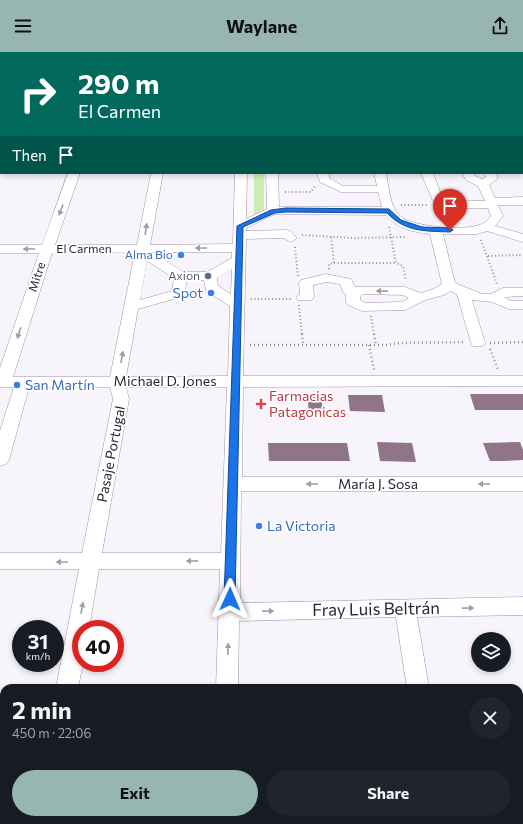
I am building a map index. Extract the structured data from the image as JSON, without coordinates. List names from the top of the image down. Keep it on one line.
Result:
{"streets":{"street":["El Carmen","Mitre","Michael D. Jones","Pasaje Portugal","María J. Sosa","Fray Luis Beltrán"]},"crossings":[["El Carmen","Mitre"],["El Carmen","Pasaje Portugal"],["Mitre","Michael D. Jones"],["Michael D. Jones","Pasaje Portugal"]],"one_way":["El Carmen","Mitre","María J. Sosa","Fray Luis Beltrán"],"places":{"other":["Alma Bio","Axion","Spot","San Martín","La Victoria"],"health":["Farmacias Patagonicas"]},"page":{"header":"Waylane","turn":["290 m","El Carmen"],"then":"Then","speed":"31 km/h","limit":"40","heading":["2 min","450 m · 22:06"],"buttons":["Exit","Share"]}}
